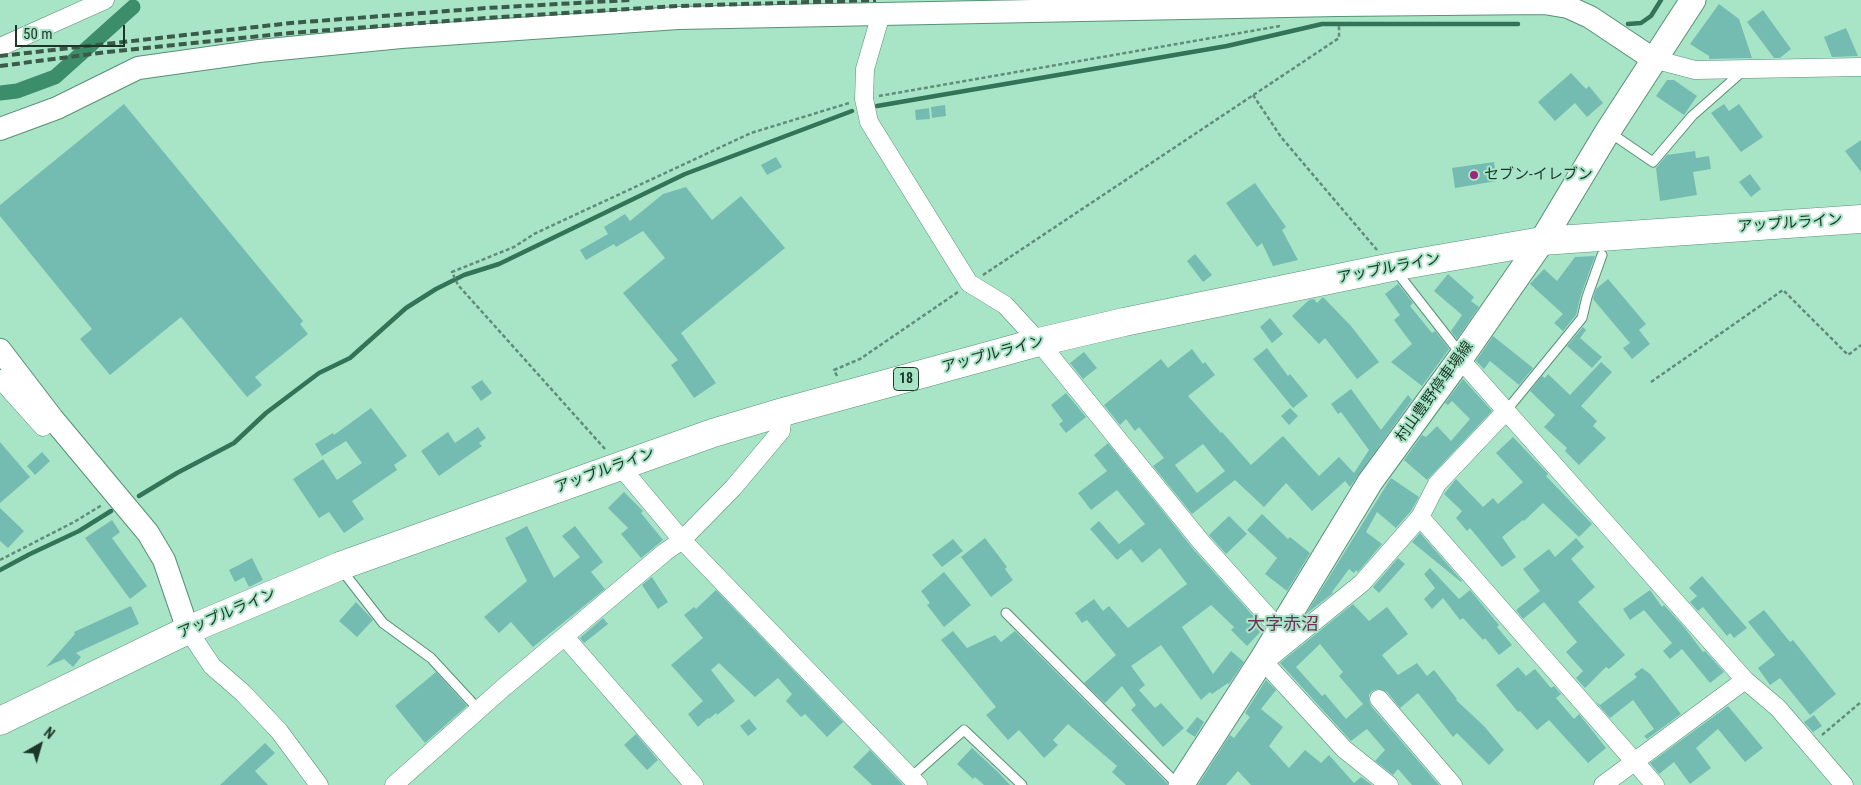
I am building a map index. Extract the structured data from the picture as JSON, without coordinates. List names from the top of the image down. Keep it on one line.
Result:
{"streets":{"highway":["アップルライン","18"],"main road":["村山豊野停車場線"]},"crossings":[["アップルライン","村山豊野停車場線"]],"districts":["大字赤沼"],"places":["セブン-イレブン"],"scale_bar":"50 m","north":"top right"}
